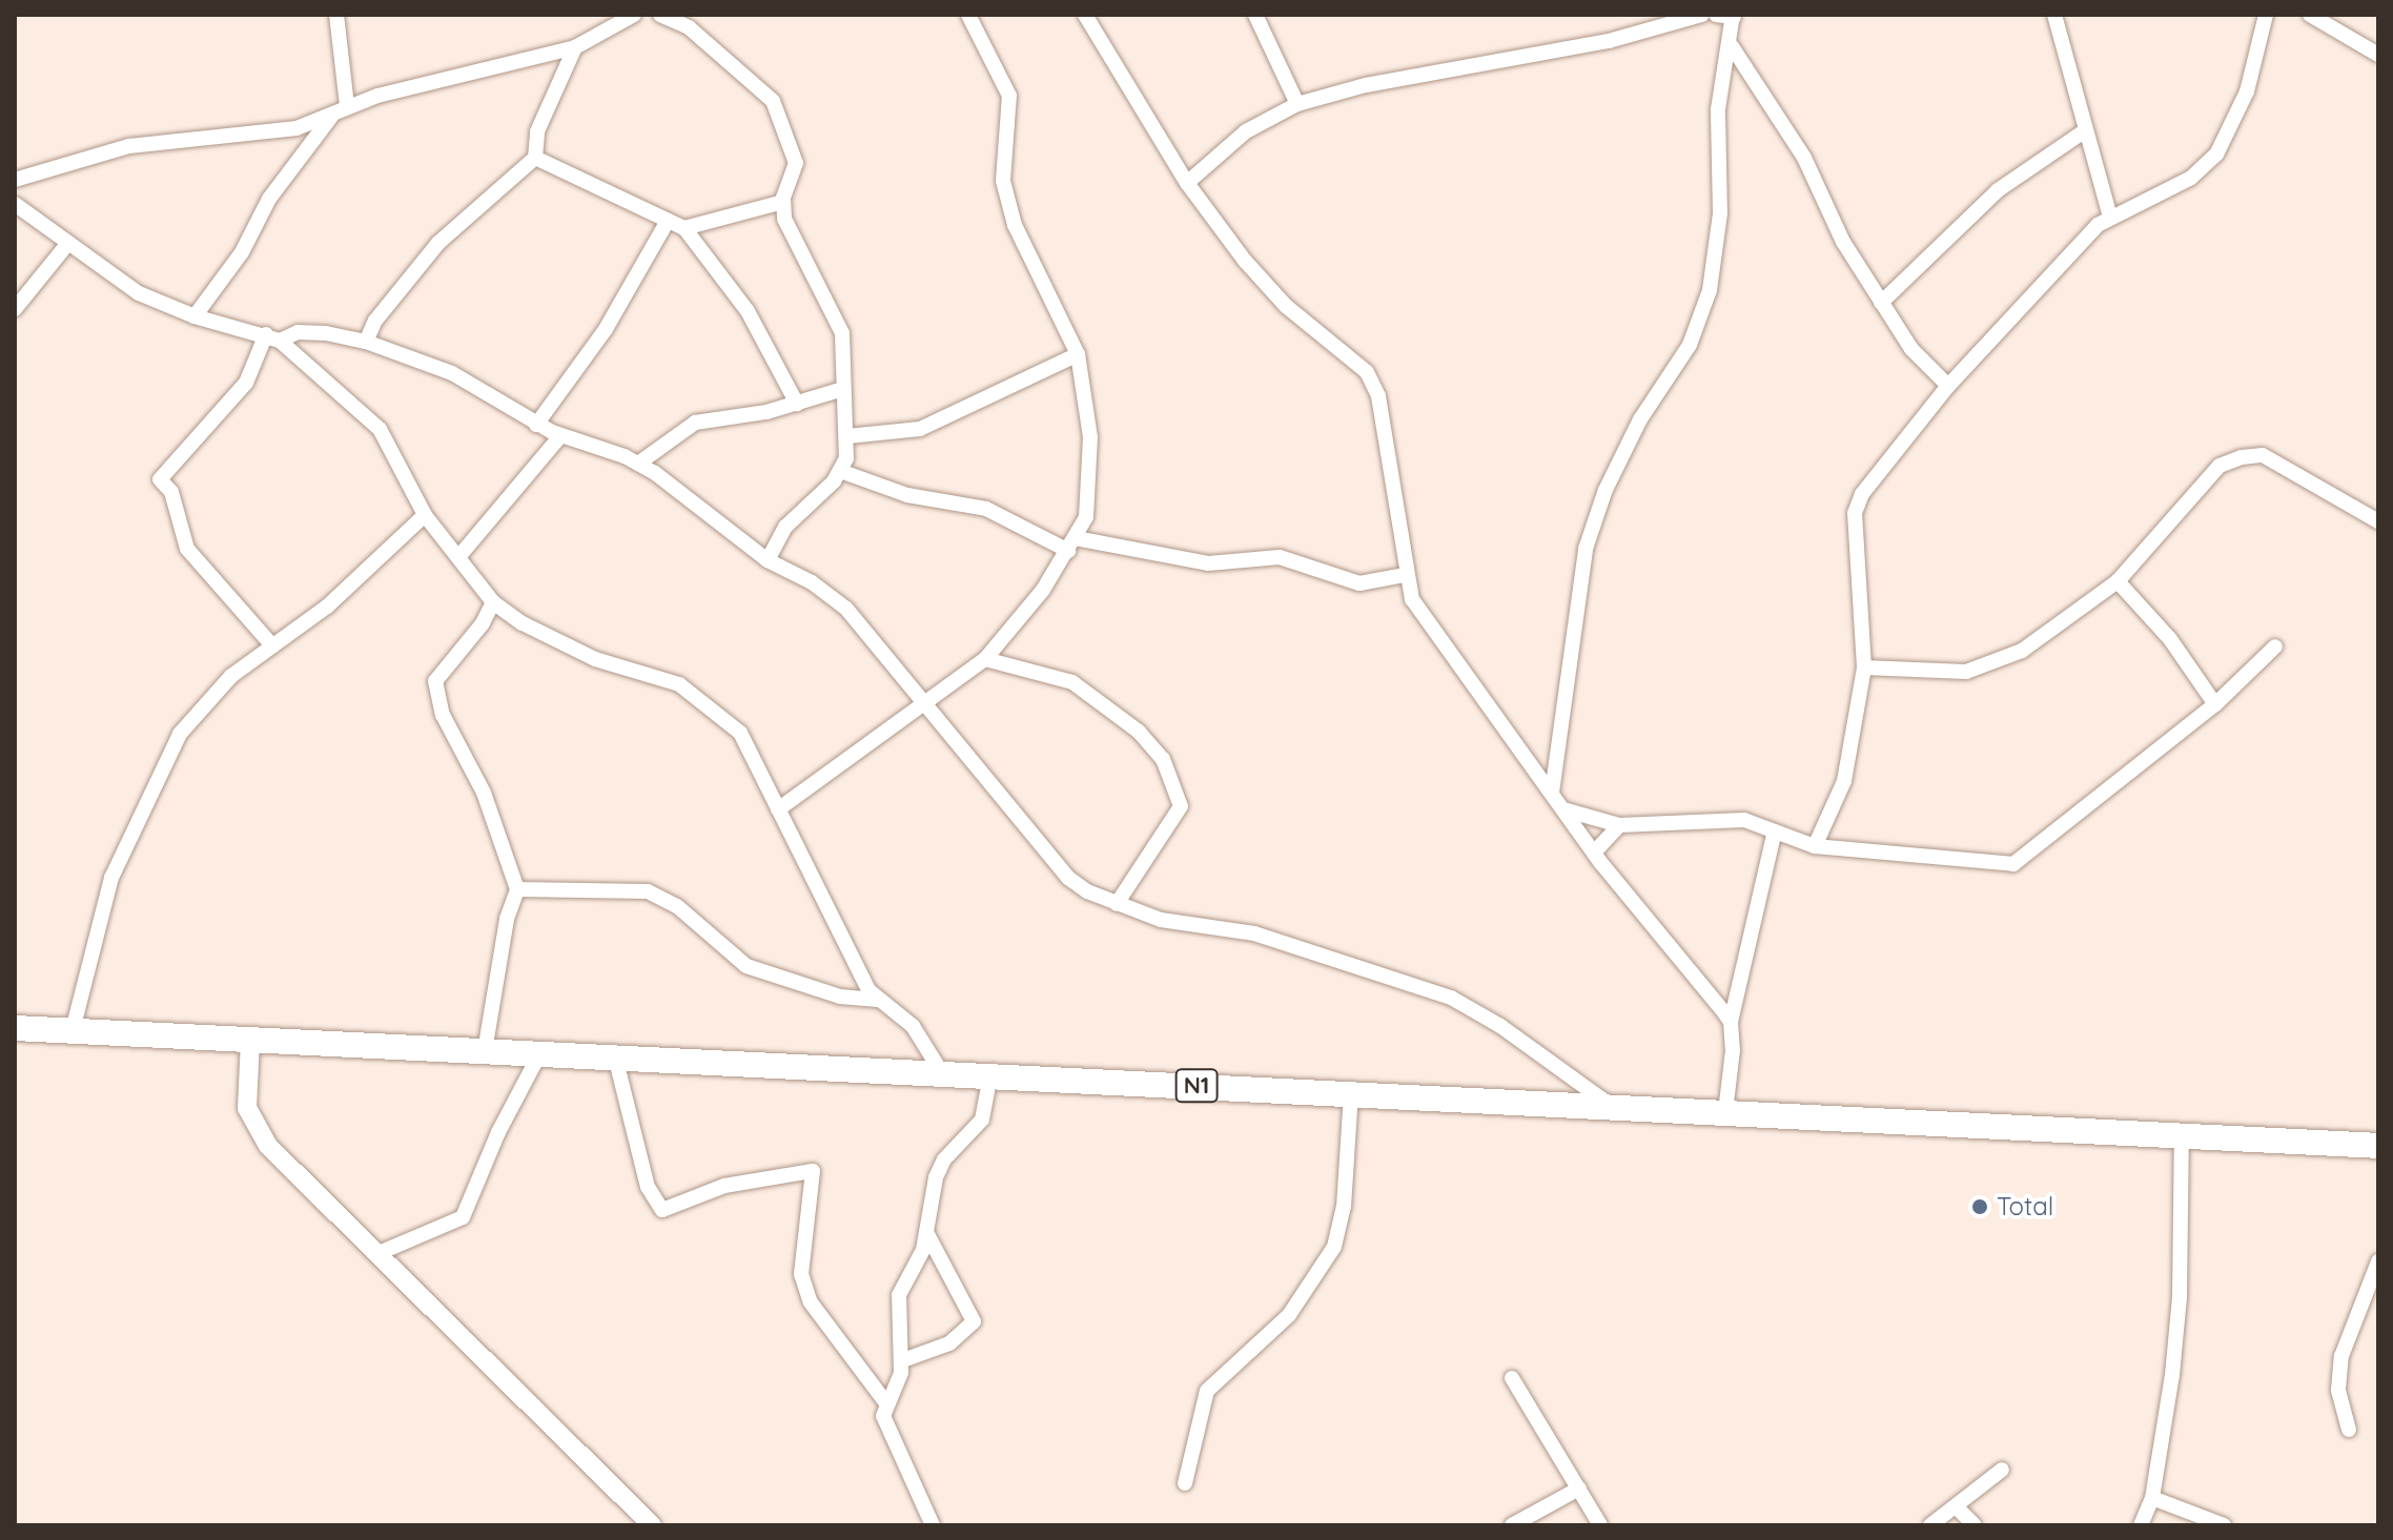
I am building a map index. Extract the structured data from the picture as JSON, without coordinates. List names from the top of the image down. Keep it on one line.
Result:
{"streets":{"highway":["N1"]},"places":["Total"]}
